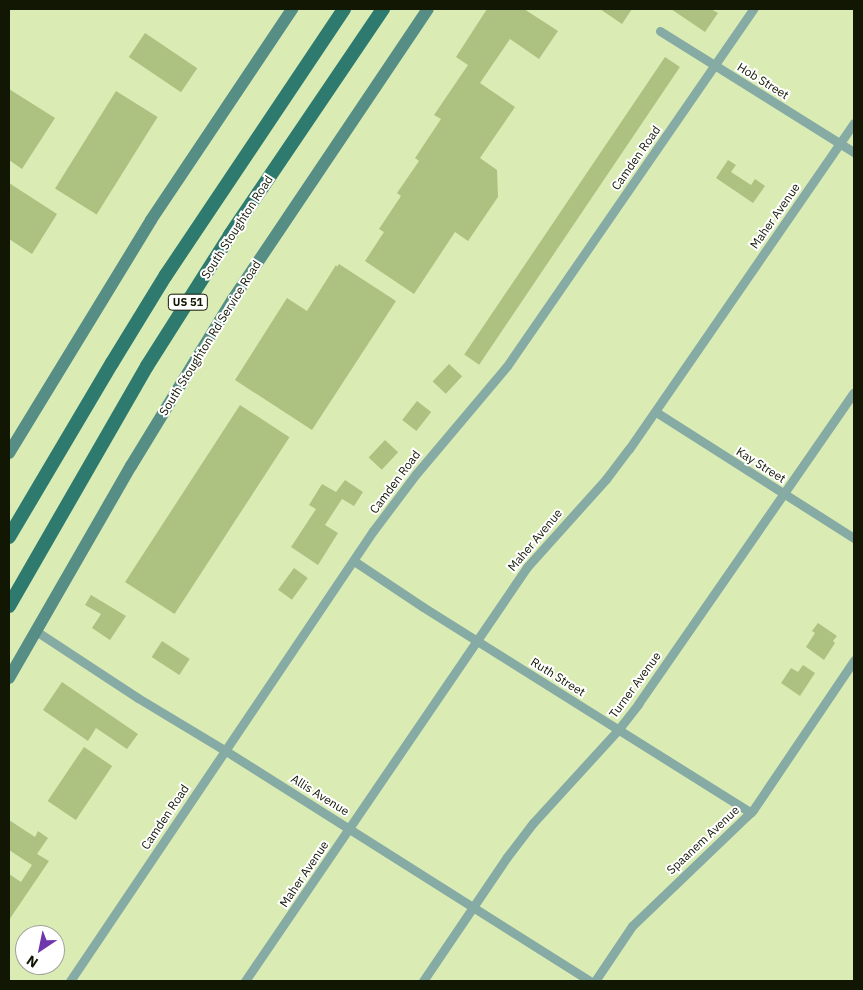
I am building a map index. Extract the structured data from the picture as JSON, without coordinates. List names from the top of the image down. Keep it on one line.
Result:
{"streets":{"main road":["South Stoughton Road","US 51"],"street":["Hob Street","Camden Road","Maher Avenue","South Stoughton Rd Service Road","Kay Street","Ruth Street","Turner Avenue","Allis Avenue","Spaanem Avenue"]},"crossings":[["Hob Street","Camden Road"],["Hob Street","Maher Avenue"],["Camden Road","Ruth Street"],["Camden Road","Allis Avenue"],["Maher Avenue","Kay Street"],["Maher Avenue","Ruth Street"],["Maher Avenue","Allis Avenue"],["South Stoughton Rd Service Road","Allis Avenue"],["Kay Street","Turner Avenue"],["Ruth Street","Turner Avenue"],["Ruth Street","Spaanem Avenue"],["Turner Avenue","Allis Avenue"]],"north":"bottom left"}
